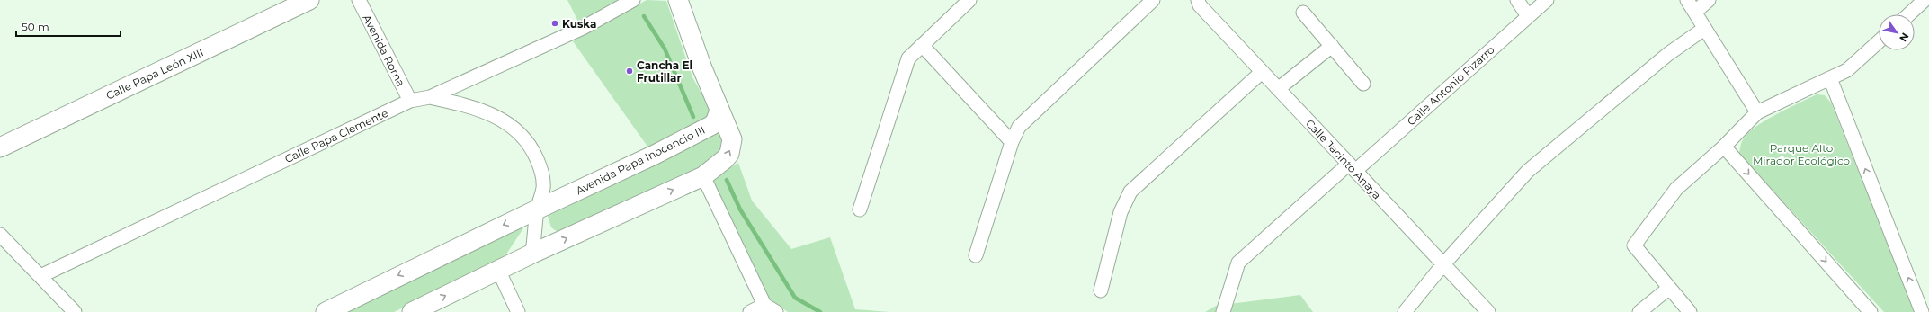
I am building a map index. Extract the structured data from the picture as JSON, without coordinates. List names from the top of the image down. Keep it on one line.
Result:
{"streets":{"street":["Avenida Roma","Calle Papa León XIII","Calle Antonio Pizarro","Calle Papa Clemente","Calle Jacinto Anaya","Avenida Papa Inocencio III"]},"crossings":[["Avenida Roma","Calle Papa Clemente"],["Calle Antonio Pizarro","Calle Jacinto Anaya"]],"parks":["Parque Alto Mirador Ecológico"],"places":["Kuska","Cancha El Frutillar"],"scale_bar":"50 m","north":"bottom right"}
